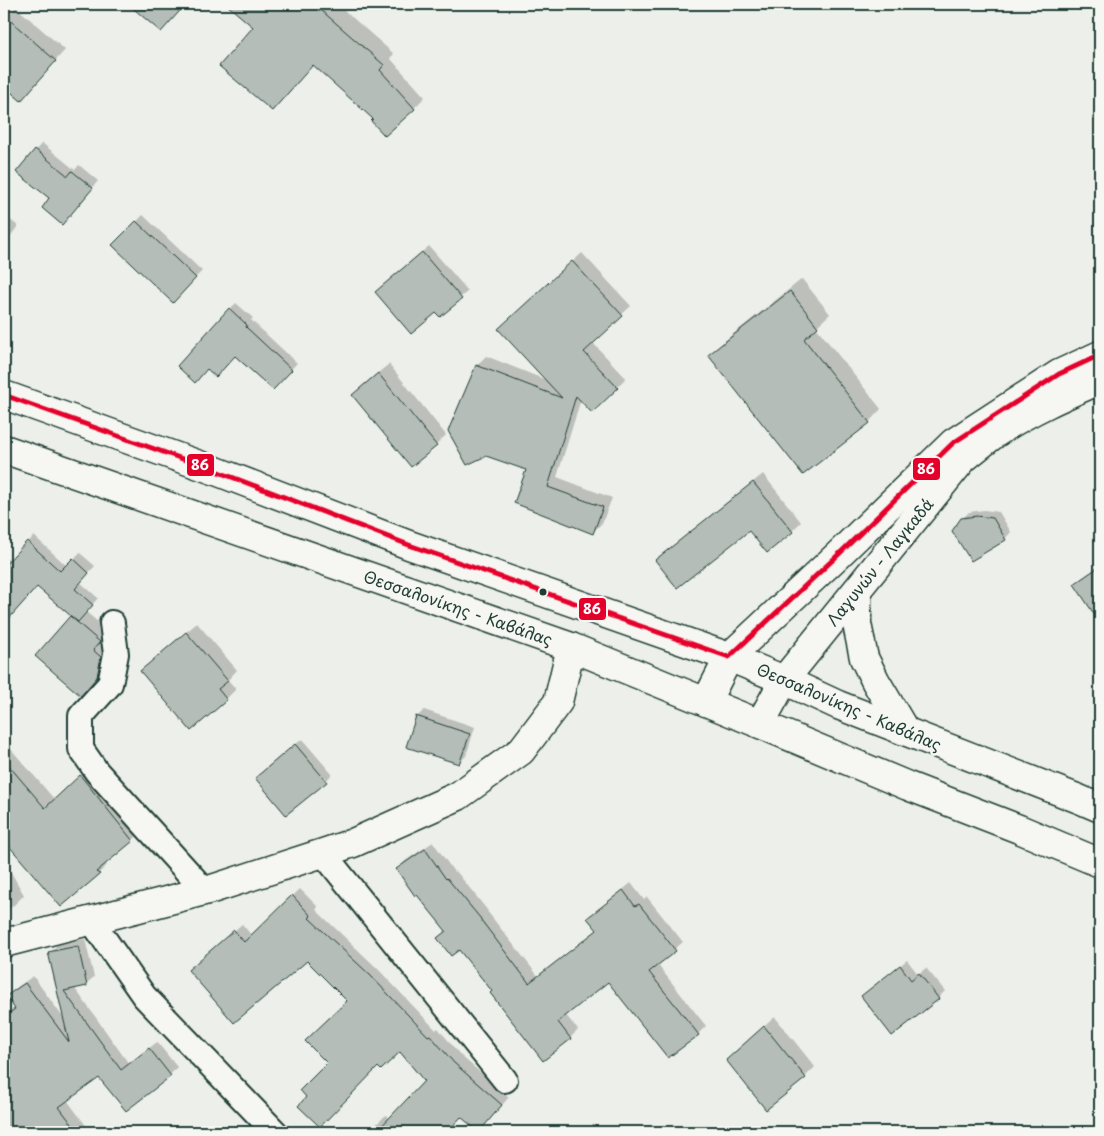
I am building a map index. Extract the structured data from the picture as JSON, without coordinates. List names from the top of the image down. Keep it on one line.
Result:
{"streets":{"main road":["Λαγυνών - Λαγκαδά","Θεσσαλονίκης - Καβάλας"]},"crossings":[["Λαγυνών - Λαγκαδά","Θεσσαλονίκης - Καβάλας"]],"lines":["transit line 86"]}
